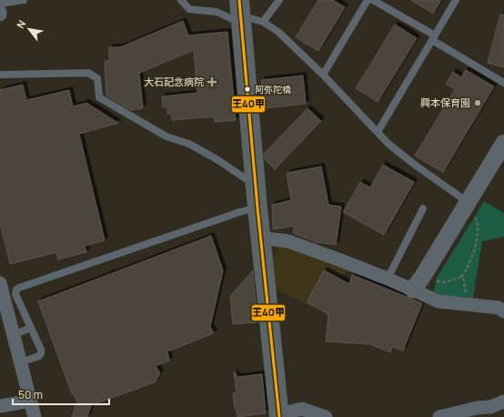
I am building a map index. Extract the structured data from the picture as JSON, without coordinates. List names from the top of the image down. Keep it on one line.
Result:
{"places":{"health":["大石記念病院"],"other":["阿弥陀橋","興本保育園"]},"lines":["transit line 王40甲"],"scale_bar":"50 m","north":"top left"}
